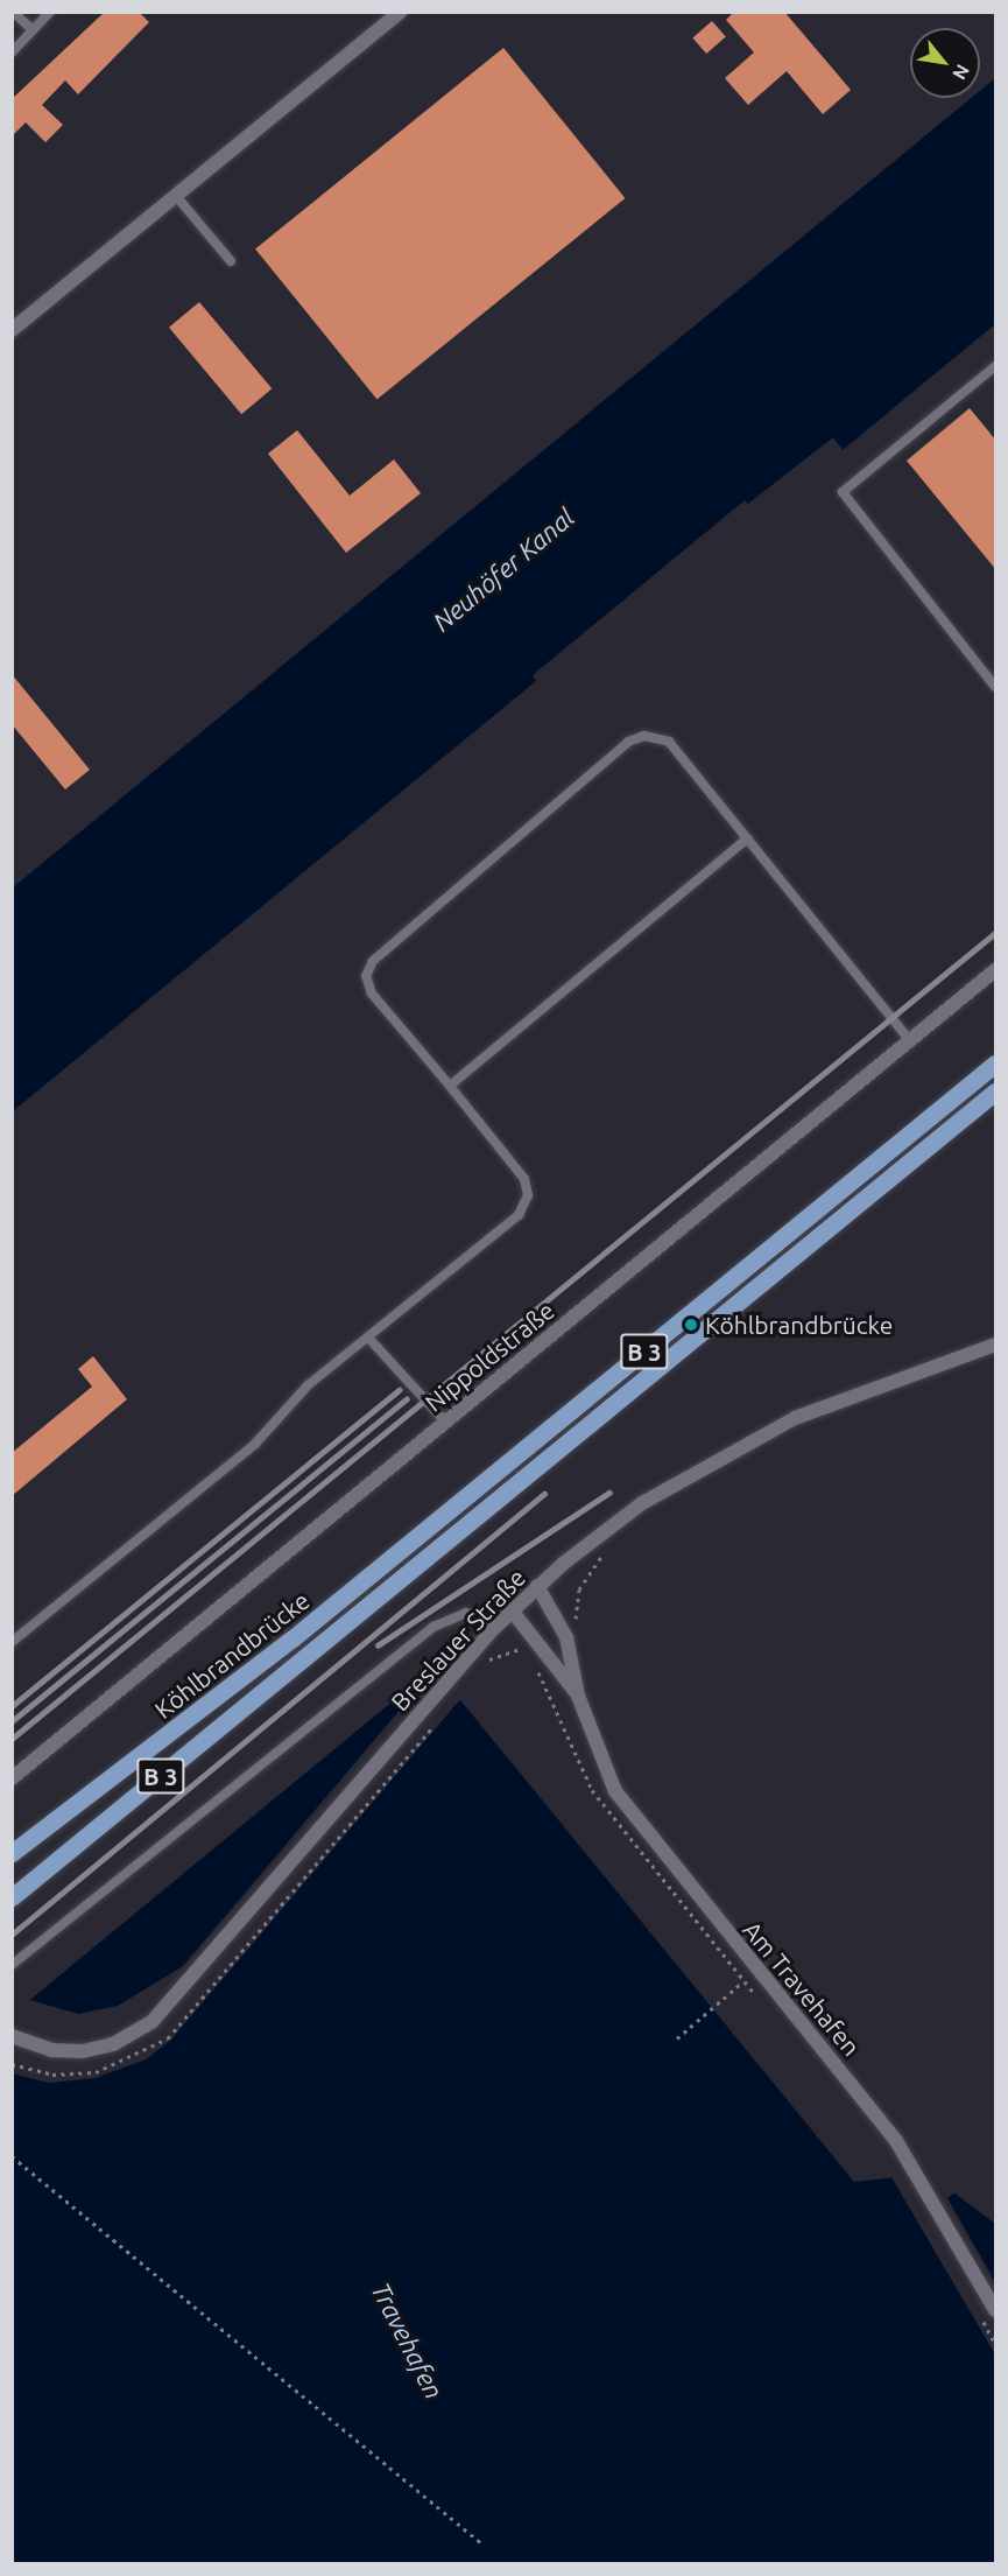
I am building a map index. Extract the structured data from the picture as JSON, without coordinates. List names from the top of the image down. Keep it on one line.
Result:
{"streets":{"main road":["B 3","Köhlbrandbrücke"],"street":["Nippoldstraße","Breslauer Straße","Am Travehafen"]},"crossings":[["Breslauer Straße","Am Travehafen"]],"water":["Neuhöfer Kanal","Travehafen"],"places":["Köhlbrandbrücke"],"north":"bottom right"}
